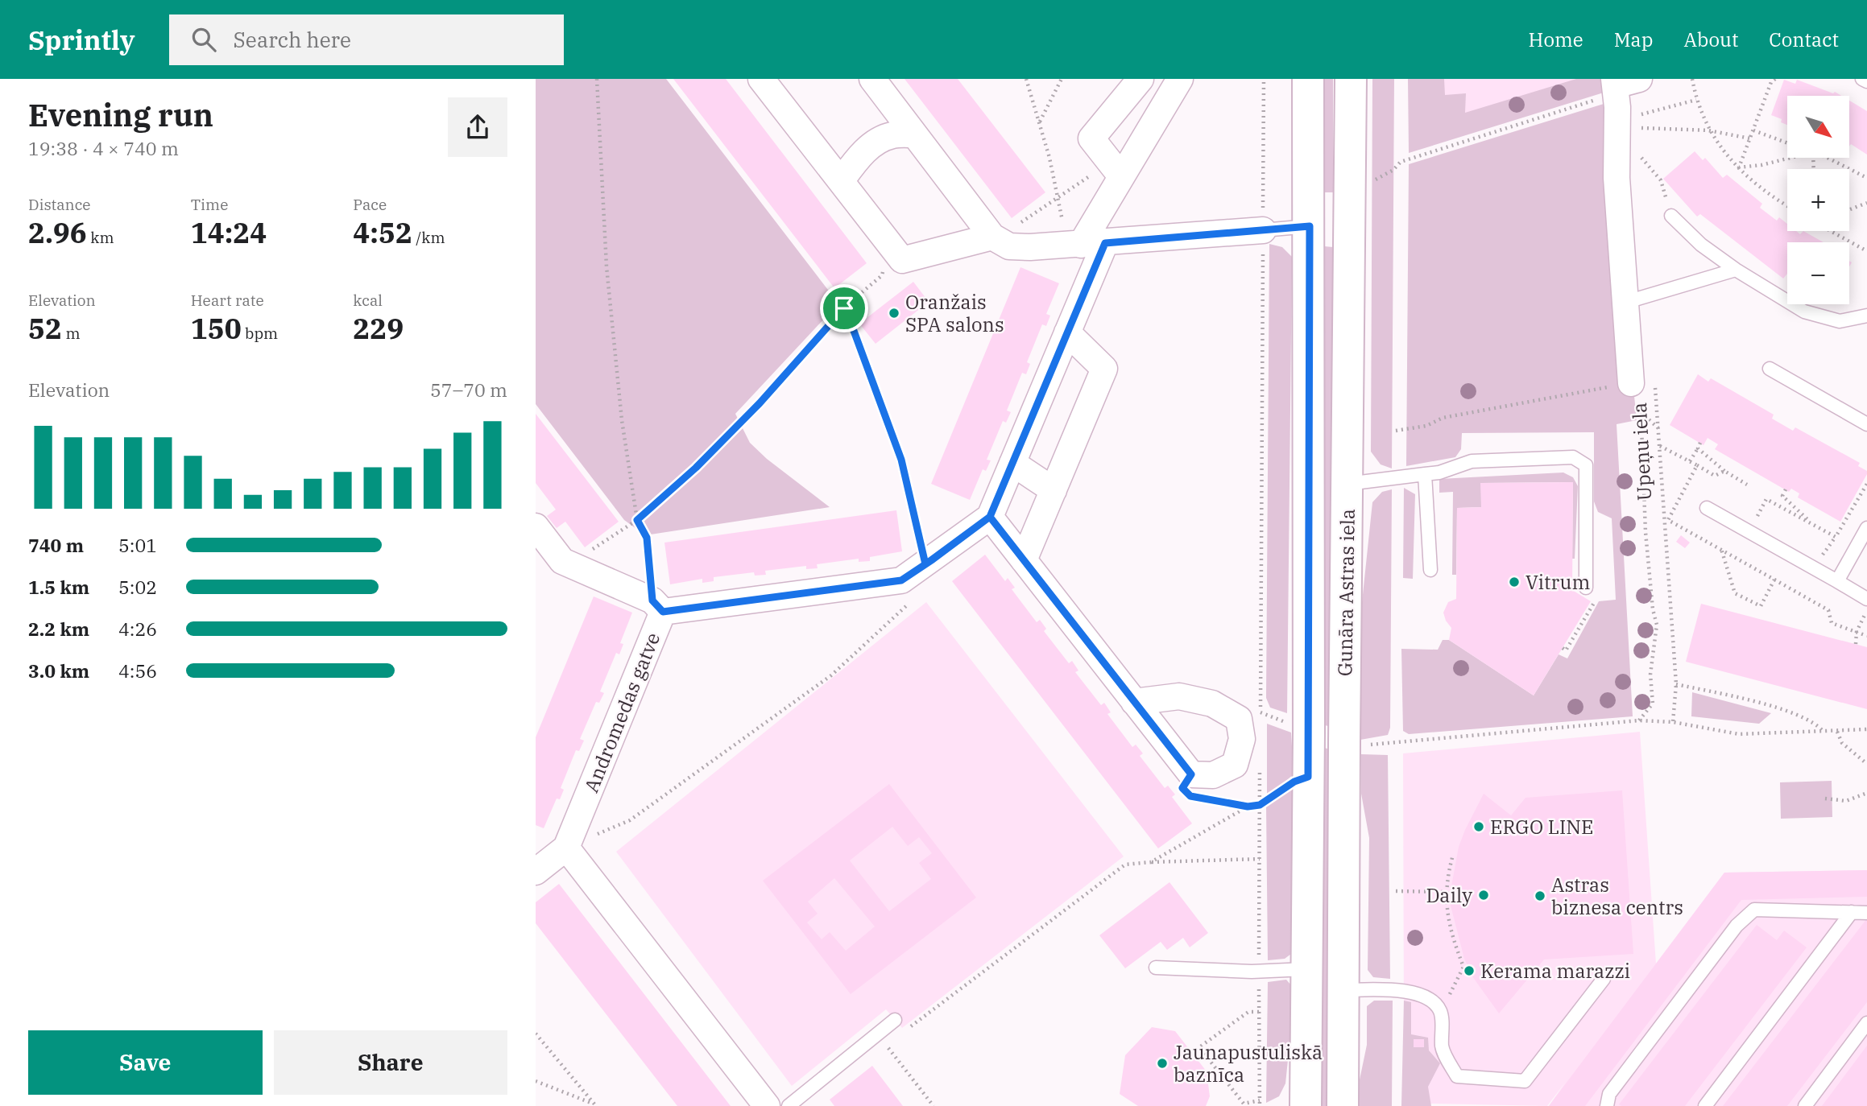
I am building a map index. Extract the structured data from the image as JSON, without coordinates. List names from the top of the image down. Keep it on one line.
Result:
{"streets":{"main road":["Gunāra Astras iela"],"street":["Upeņu iela","Andromedas gatve"]},"places":["Oranžais SPA salons","Vitrum","ERGO LINE","Daily","Astras biznesa centrs","Kerama marazzi","Jaunapustuliskā baznīca"],"north":"bottom right","page":{"header":"Sprintly","search":"Search here","nav":["Home","Map","About","Contact"],"heading":["Evening run","19:38 · 4 × 740 m"],"map_buttons":["+","−"],"stats":[["Distance","2.96 km"],["Time","14:24"],["Pace","4:52 /km"],["Elevation","52 m"],["Heart rate","150 bpm"],["kcal","229"]],"chart":["Elevation","57–70 m"],"list":[{"name":"740 m","note":"5:01"},{"name":"1.5 km","note":"5:02"},{"name":"2.2 km","note":"4:26"},{"name":"3.0 km","note":"4:56"}],"buttons":["Save","Share"]}}
